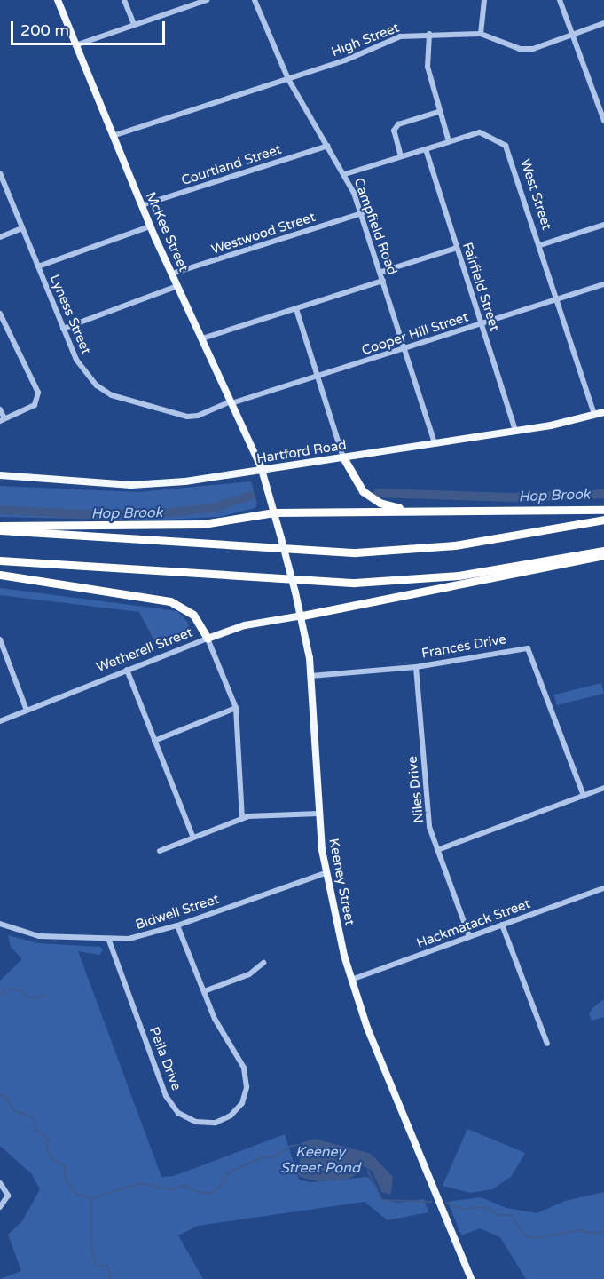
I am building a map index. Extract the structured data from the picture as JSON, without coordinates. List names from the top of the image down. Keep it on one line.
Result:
{"streets":{"main road":["McKee Street","Hartford Road","Wetherell Street","Keeney Street"],"street":["High Street","Courtland Street","West Street","Campfield Road","Westwood Street","Fairfield Street","Lyness Street","Cooper Hill Street","Frances Drive","Niles Drive","Bidwell Street","Hackmatack Street","Peila Drive"]},"crossings":[["High Street","Campfield Road"],["High Street","McKee Street"],["Courtland Street","Campfield Road"],["Courtland Street","McKee Street"],["West Street","Campfield Road"],["West Street","Fairfield Street"],["West Street","Cooper Hill Street"],["West Street","Hartford Road"],["Campfield Road","Westwood Street"],["Campfield Road","Cooper Hill Street"],["Campfield Road","Hartford Road"],["McKee Street","Westwood Street"],["McKee Street","Lyness Street"],["McKee Street","Cooper Hill Street"],["McKee Street","Hartford Road"],["McKee Street","Keeney Street"],["Fairfield Street","Cooper Hill Street"],["Fairfield Street","Hartford Road"],["Lyness Street","Cooper Hill Street"],["Hartford Road","Keeney Street"],["Frances Drive","Niles Drive"],["Frances Drive","Keeney Street"],["Wetherell Street","Keeney Street"],["Niles Drive","Hackmatack Street"],["Keeney Street","Bidwell Street"],["Keeney Street","Hackmatack Street"],["Bidwell Street","Peila Drive"]],"water":["Hop Brook","Keeney Street Pond"],"scale_bar":"200 m"}
